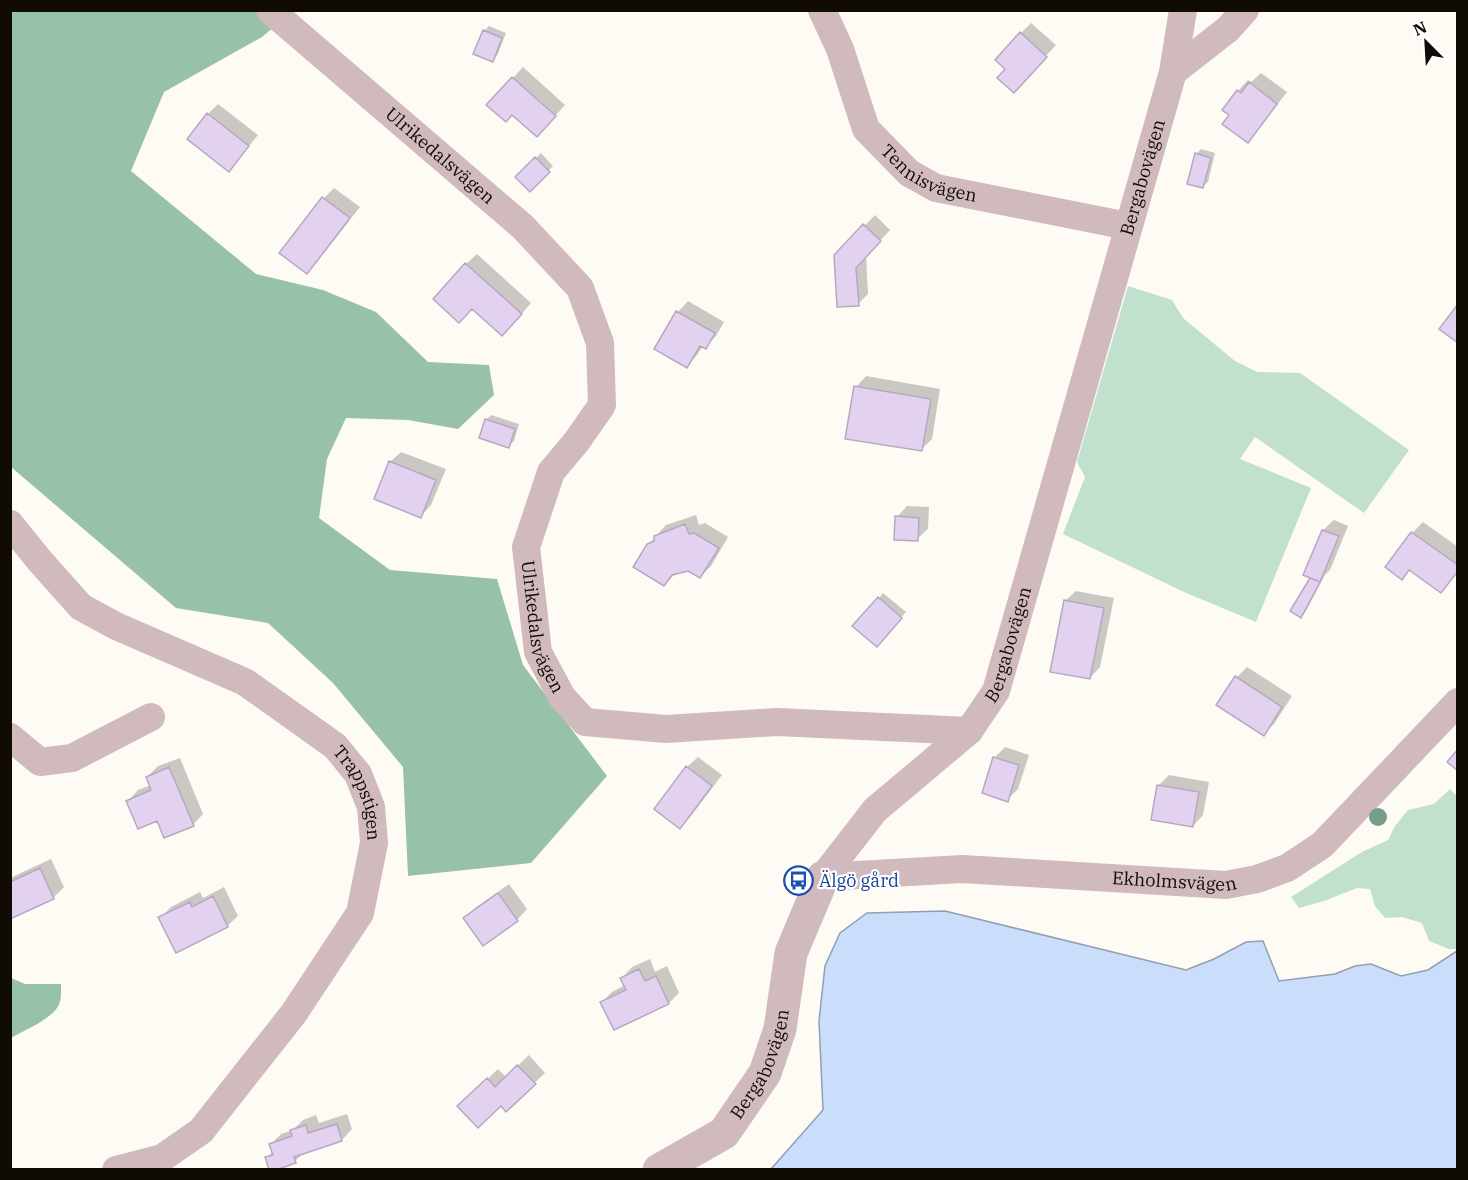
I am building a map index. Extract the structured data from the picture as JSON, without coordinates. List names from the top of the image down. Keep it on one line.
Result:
{"streets":{"street":["Ulrikedalsvägen","Tennisvägen","Bergabovägen","Trappstigen","Ekholmsvägen"]},"crossings":[["Ulrikedalsvägen","Bergabovägen"],["Tennisvägen","Bergabovägen"],["Bergabovägen","Ekholmsvägen"]],"places":{"bus stop":["Älgö gård"]},"north":"top left"}
